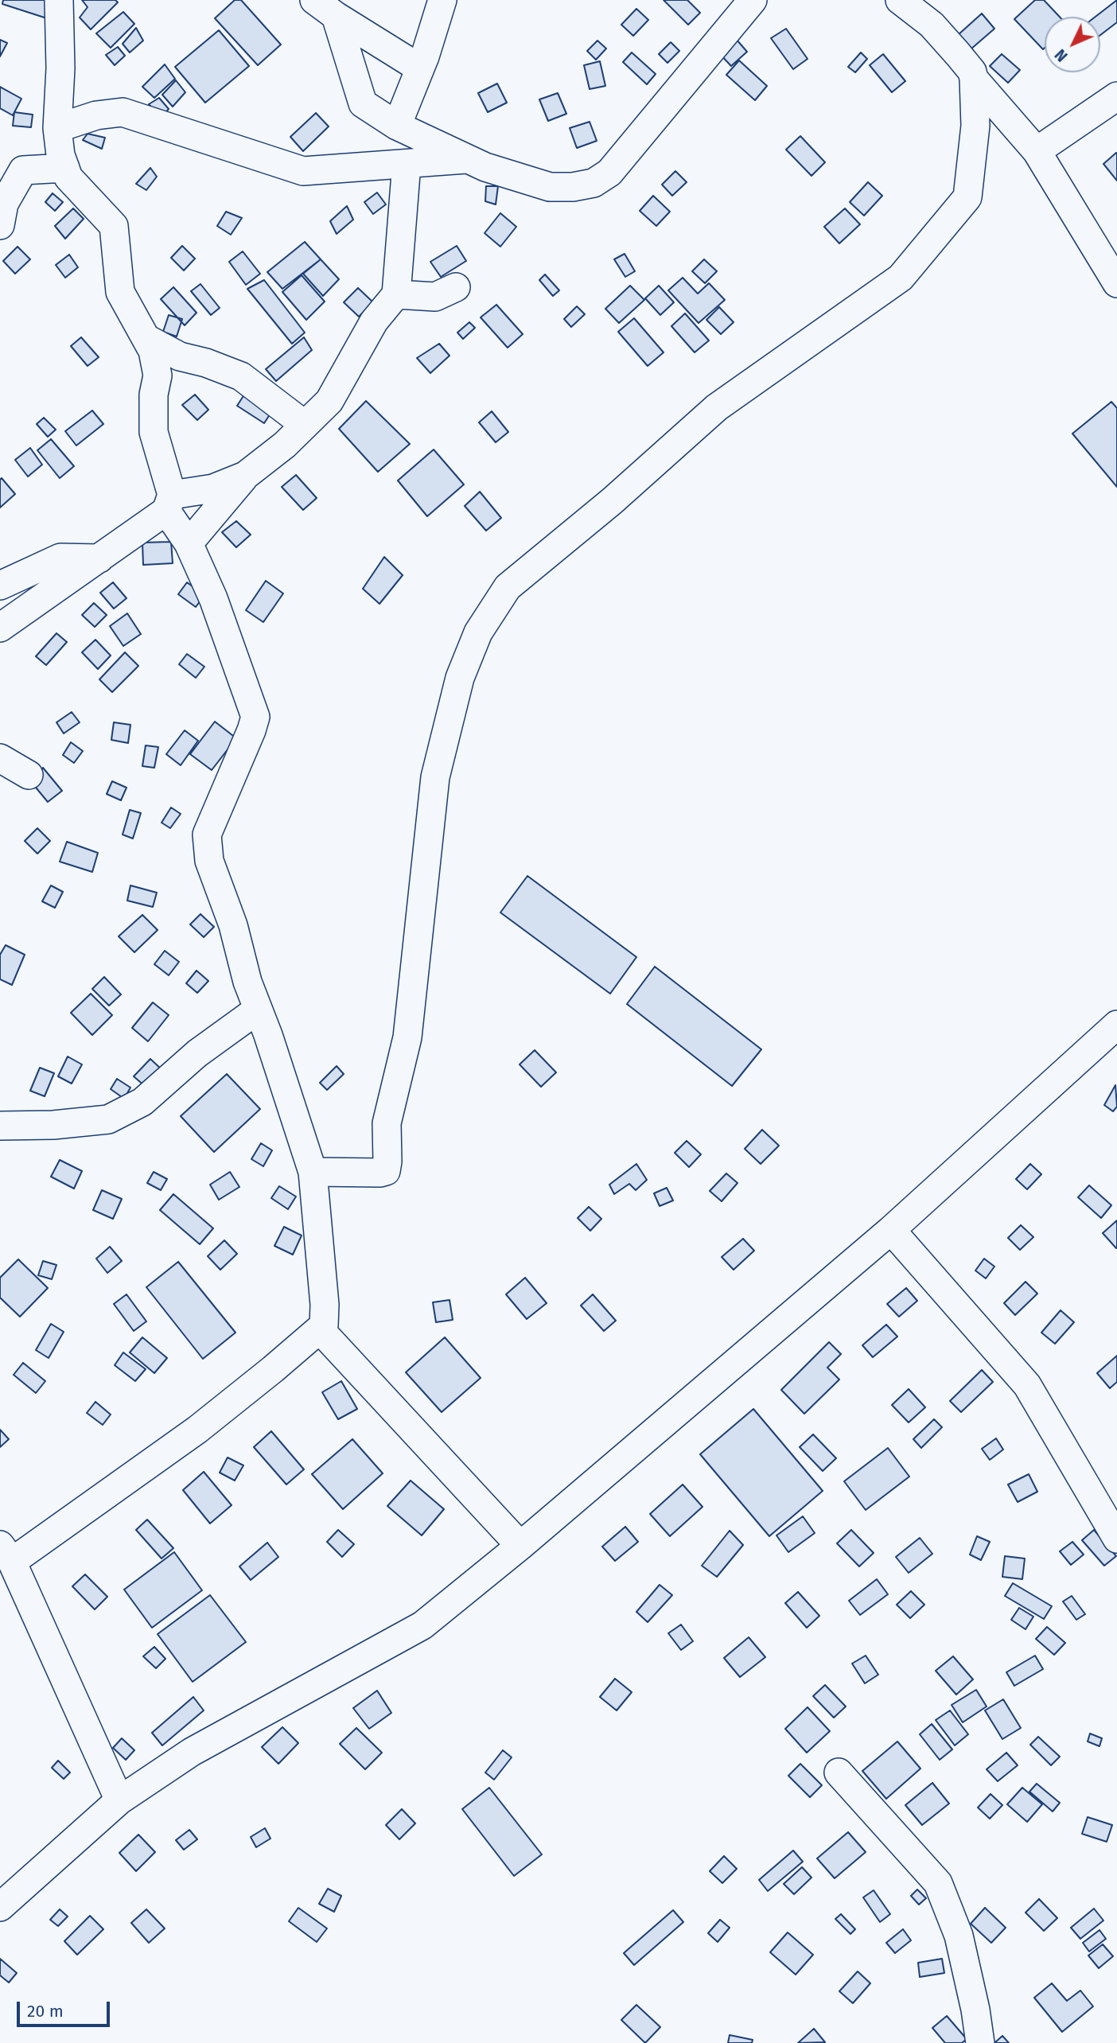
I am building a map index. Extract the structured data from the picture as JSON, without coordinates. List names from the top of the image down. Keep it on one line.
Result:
{"scale_bar":"20 m","north":"bottom left"}
